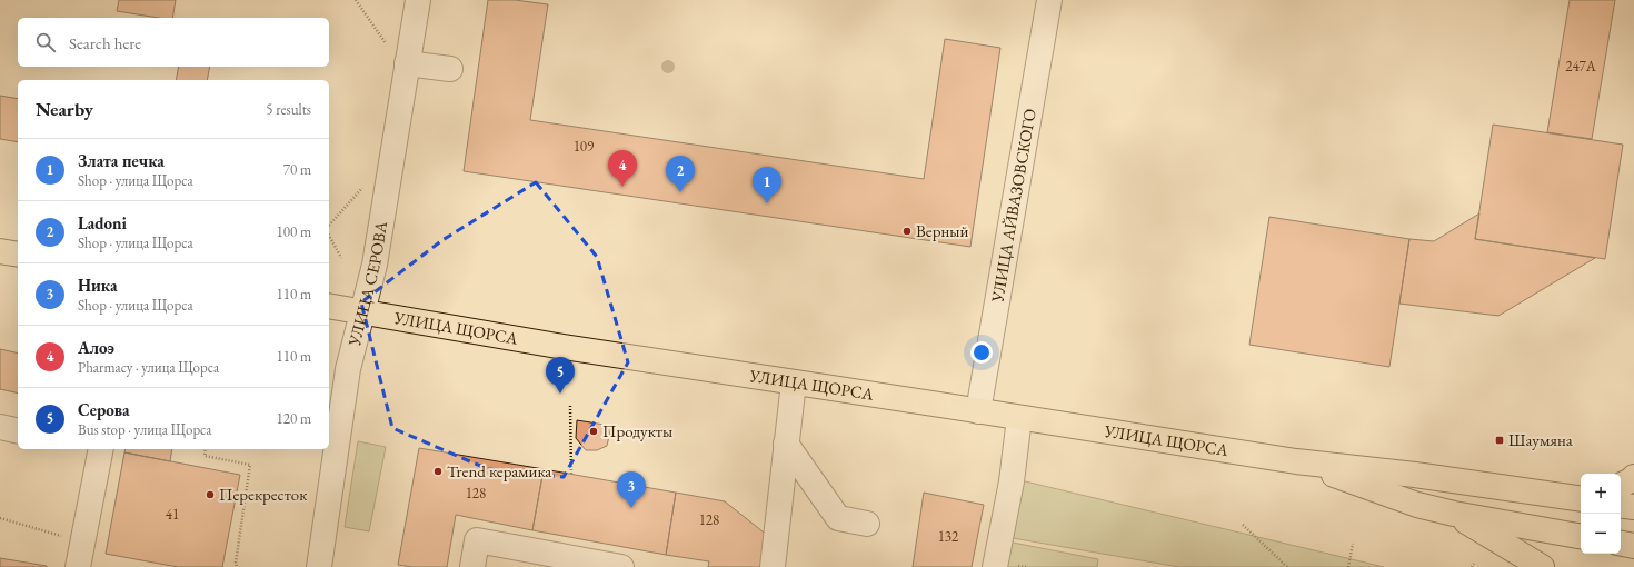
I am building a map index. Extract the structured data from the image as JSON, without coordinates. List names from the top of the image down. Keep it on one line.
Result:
{"streets":{"main road":["УЛИЦА ЩОРСА"],"street":["УЛИЦА АЙВАЗОВСКОГО","УЛИЦА СЕРОВА"]},"crossings":[["УЛИЦА АЙВАЗОВСКОГО","УЛИЦА ЩОРСА"],["УЛИЦА СЕРОВА","УЛИЦА ЩОРСА"]],"places":{"other":["Верный","Продукты","Trend керамика","Перекресток"],"transit":["Шаумяна"]},"house_numbers":["247А","109","128","41","128","132"],"page":{"search":"Search here","heading":["Nearby","5 results"],"list":[{"mark":"1","name":"Злата печка","note":"Shop · улица Щорса","value":"70 m"},{"mark":"2","name":"Ladoni","note":"Shop · улица Щорса","value":"100 m"},{"mark":"3","name":"Ника","note":"Shop · улица Щорса","value":"110 m"},{"mark":"4","name":"Алоэ","note":"Pharmacy · улица Щорса","value":"110 m"},{"mark":"5","name":"Серова","note":"Bus stop · улица Щорса","value":"120 m"}],"pins":["4","2","1","5","3"],"map_buttons":["+","−"]}}
